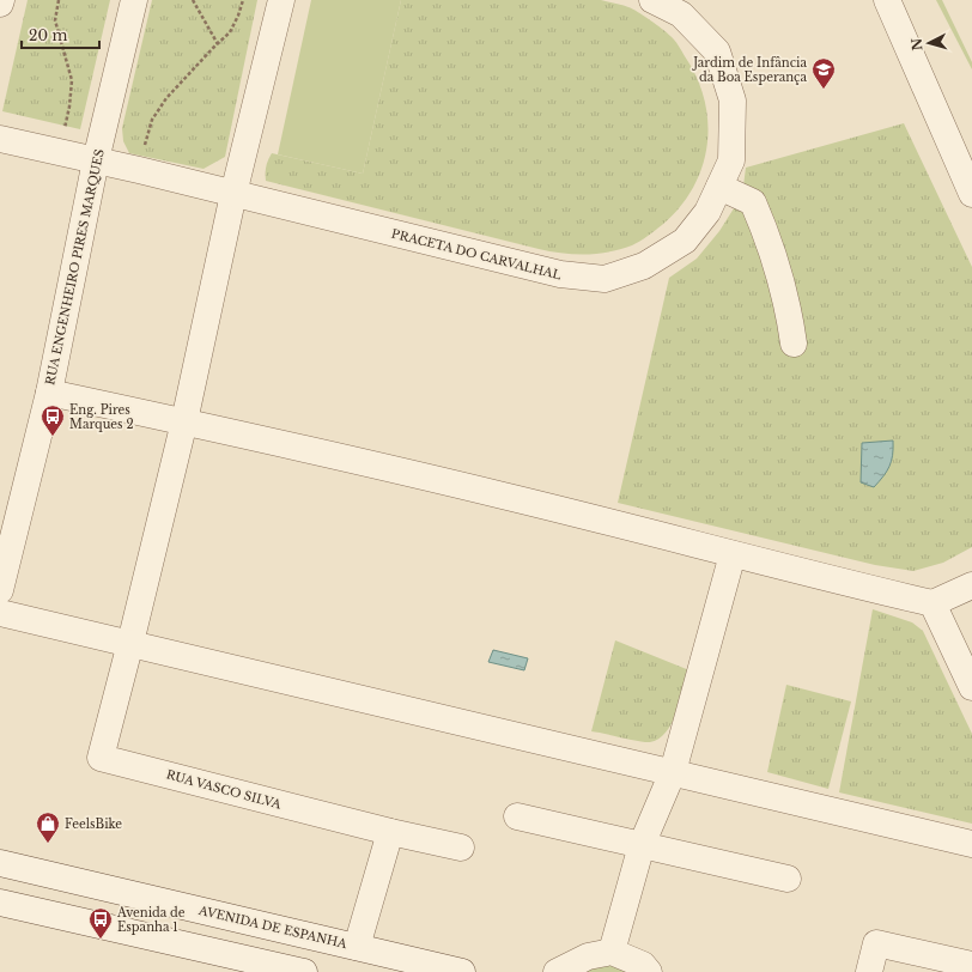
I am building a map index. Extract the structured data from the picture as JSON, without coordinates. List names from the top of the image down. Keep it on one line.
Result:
{"streets":{"street":["PRACETA DO CARVALHAL","RUA ENGENHEIRO PIRES MARQUES","RUA VASCO SILVA","AVENIDA DE ESPANHA"]},"crossings":[["PRACETA DO CARVALHAL","RUA ENGENHEIRO PIRES MARQUES"]],"places":{"school or university":["Jardim de Infância da Boa Esperança"],"bus stop":["Eng. Pires Marques 2","Avenida de Espanha 1"],"shop":["FeelsBike"]},"scale_bar":"20 m","north":"left"}
